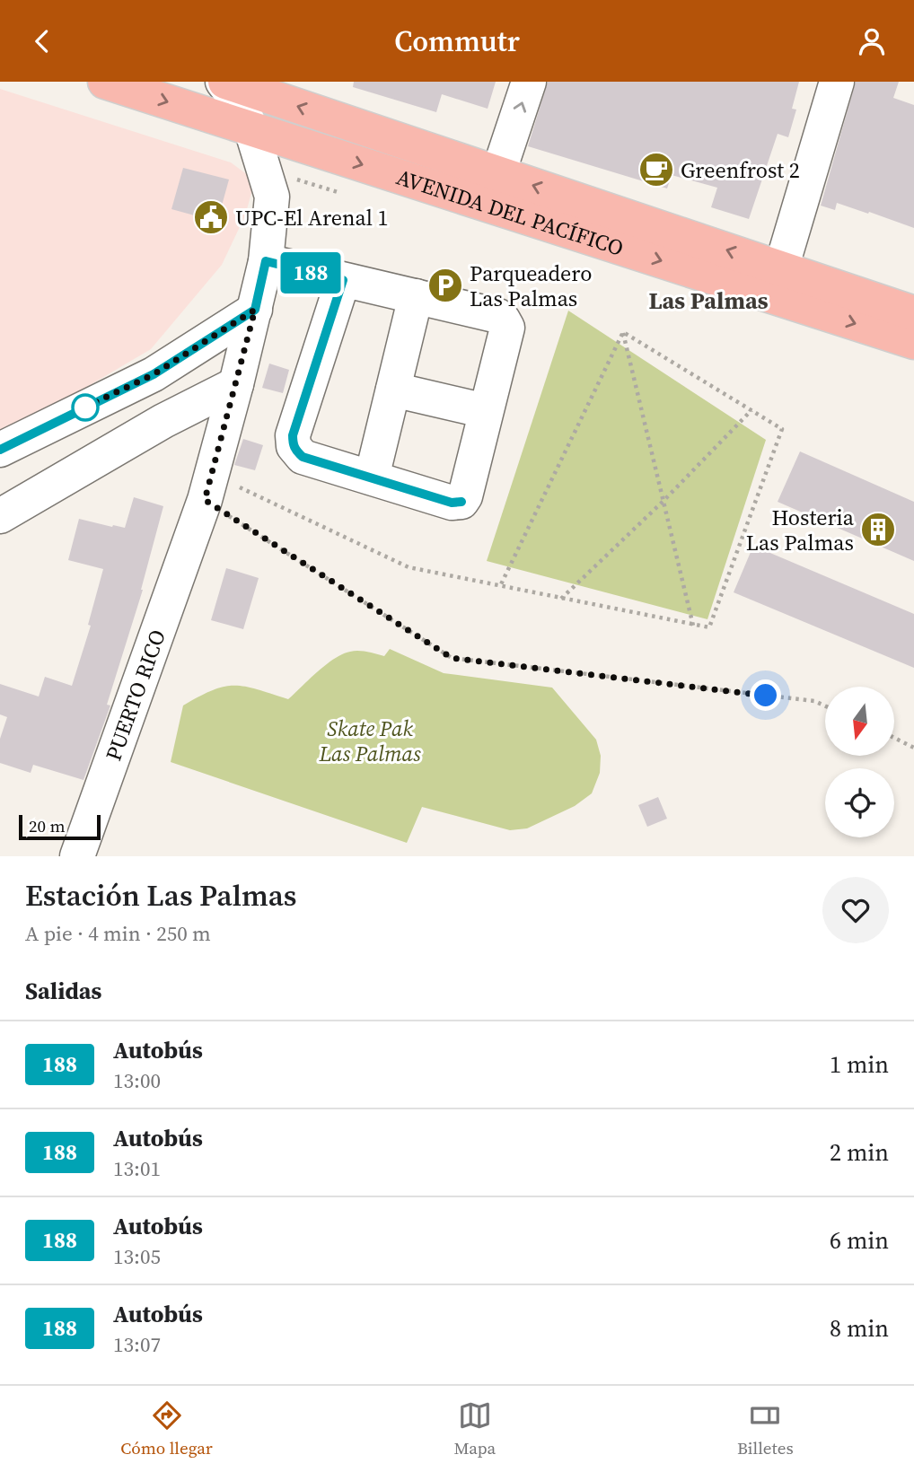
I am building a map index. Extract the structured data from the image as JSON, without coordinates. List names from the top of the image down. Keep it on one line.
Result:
{"streets":{"main road":["AVENIDA DEL PACÍFICO"],"street":["PUERTO RICO"]},"crossings":[["AVENIDA DEL PACÍFICO","PUERTO RICO"]],"districts":["Las Palmas"],"parks":["Skate Pak Las Palmas"],"places":{"cafe":["Greenfrost 2"],"public building":["UPC-El Arenal 1"],"parking":["Parqueadero Las Palmas"],"building":["Hosteria Las Palmas"]},"lines":["bus line 188"],"scale_bar":"20 m","north":"bottom","page":{"header":"Commutr","on_map":"188","scale":"20 m","heading":[["Estación Las Palmas","A pie · 4 min · 250 m"],"Salidas"],"list":[{"mark":"188","name":"Autobús","note":"13:00","value":"1 min"},{"mark":"188","name":"Autobús","note":"13:01","value":"2 min"},{"mark":"188","name":"Autobús","note":"13:05","value":"6 min"},{"mark":"188","name":"Autobús","note":"13:07","value":"8 min"}],"tabs":["Cómo llegar","Mapa","Billetes"]}}
